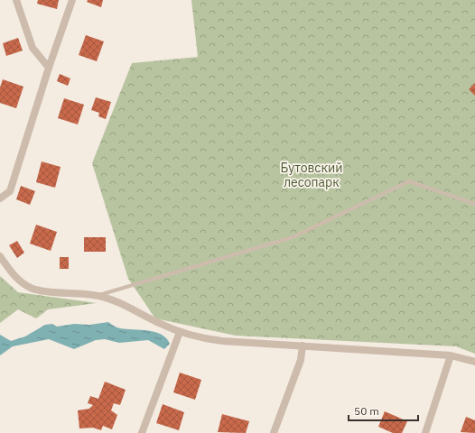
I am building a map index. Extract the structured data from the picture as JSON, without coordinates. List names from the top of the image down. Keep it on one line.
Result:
{"parks":["Бутовский лесопарк"],"scale_bar":"50 m"}
